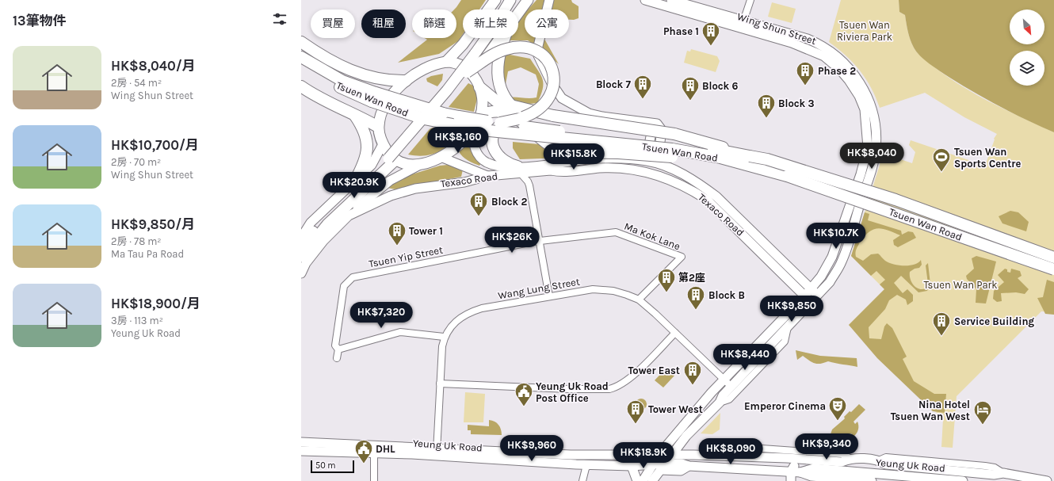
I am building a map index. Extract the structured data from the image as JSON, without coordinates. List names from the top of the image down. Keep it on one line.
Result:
{"streets":{"highway":["Tsuen Wan Road"],"main road":["Wing Shun Street","Texaco Road","Yeung Uk Road"],"street":["Ma Kok Lane","Tsuen Yip Street","Wang Lung Street"]},"crossings":[["Wing Shun Street","Texaco Road"],["Wing Shun Street","Wang Lung Street"],["Wing Shun Street","Yeung Uk Road"],["Ma Kok Lane","Tsuen Yip Street"],["Ma Kok Lane","Wang Lung Street"],["Wang Lung Street","Yeung Uk Road"]],"parks":["Tsuen Wan Riviera Park","Tsuen Wan Park"],"places":{"building":["Phase 1","Phase 2","Block 7","Block 6","Block 3","Block 2","Tower 1","第2座","Block B","Service Building","Tower East","Tower West"],"sports":["Tsuen Wan Sports Centre"],"public building":["Yeung Uk Road Post Office","DHL"],"theatre":["Emperor Cinema"],"hotel":["Nina Hotel Tsuen Wan West"]},"scale_bar":"50 m","north":"bottom right","page":{"heading":"13筆物件","chip":["買屋","租屋","篩選","新上架","公寓"],"list":[{"name":"HK$8,040/月","note":"2房 · 54 m² · Wing Shun Street"},{"name":"HK$10,700/月","note":"2房 · 70 m² · Wing Shun Street"},{"name":"HK$9,850/月","note":"2房 · 78 m² · Ma Tau Pa Road"},{"name":"HK$18,900/月","note":"3房 · 113 m² · Yeung Uk Road"}],"price":["HK$8,160","HK$8,040","HK$15.8K","HK$20.9K","HK$10.7K","HK$26K","HK$9,850","HK$7,320","HK$8,440","HK$9,340","HK$9,960","HK$8,090","HK$18.9K"],"scale":"50 m"}}
